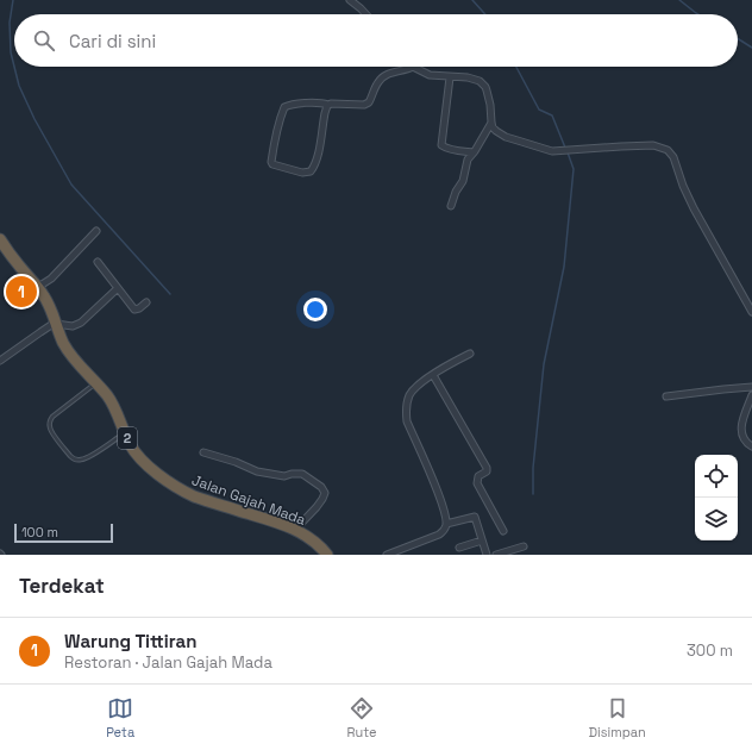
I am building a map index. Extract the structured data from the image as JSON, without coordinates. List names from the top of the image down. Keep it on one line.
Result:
{"streets":{"highway":["2","Jalan Gajah Mada"]},"scale_bar":"100 m","page":{"search":"Cari di sini","pins":"1","scale":"100 m","heading":"Terdekat","list":[{"mark":"1","name":"Warung Tittiran","note":"Restoran · Jalan Gajah Mada","value":"300 m"}],"nav":["Peta","Rute","Disimpan"]}}
